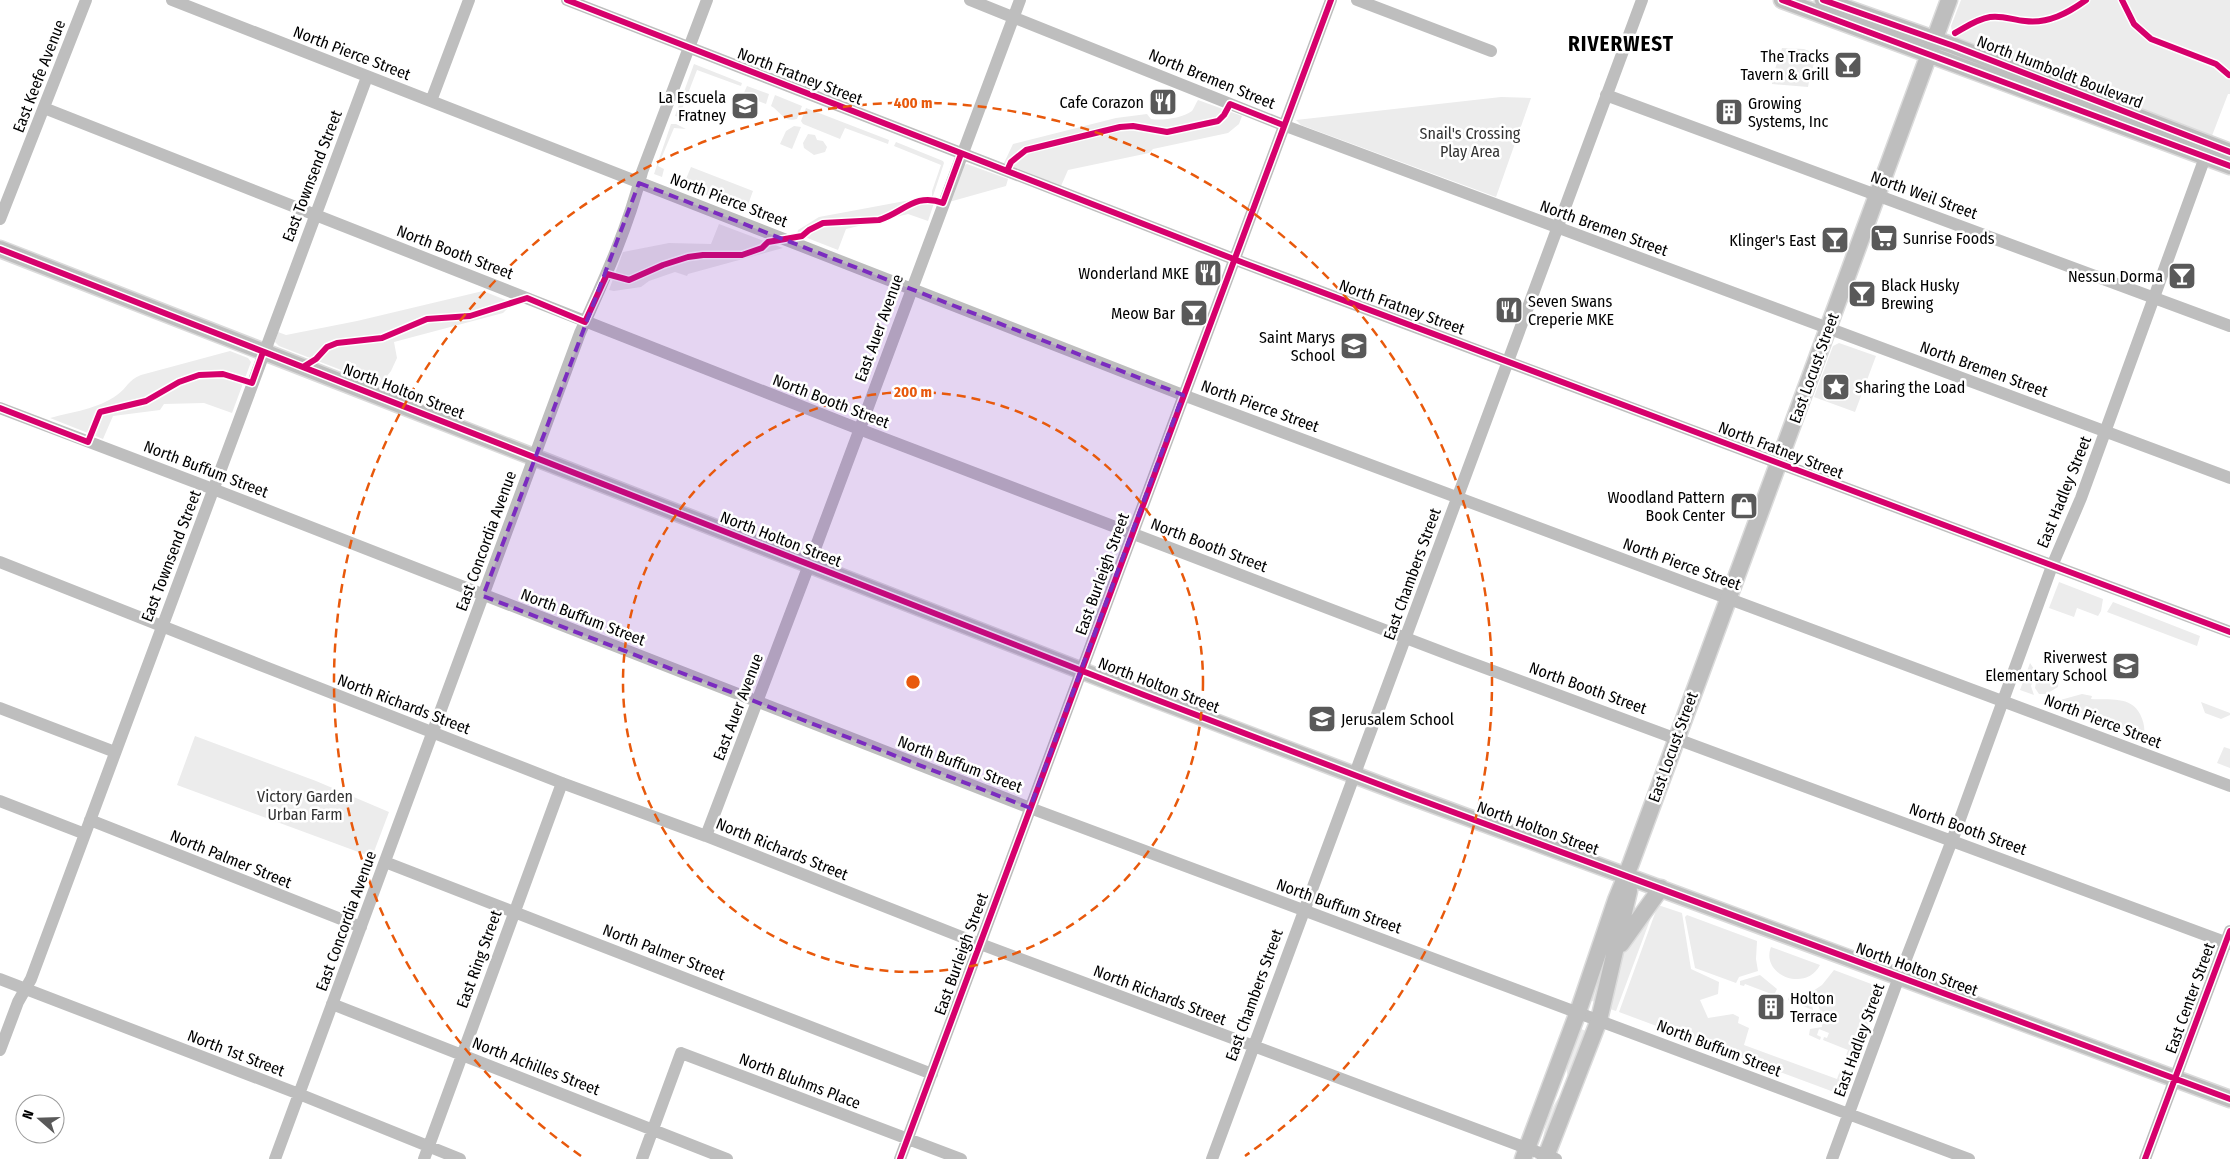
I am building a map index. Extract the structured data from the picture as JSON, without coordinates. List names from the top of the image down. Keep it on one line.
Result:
{"streets":{"main road":["North Humboldt Boulevard","East Locust Street","North Holton Street"],"street":["North Pierce Street","East Keefe Avenue","North Fratney Street","North Bremen Street","East Townsend Street","North Weil Street","North Booth Street","East Auer Avenue","North Buffum Street","East Hadley Street","East Concordia Avenue","East Burleigh Street","East Chambers Street","North Richards Street","North Palmer Street","East Ring Street","East Center Street","North 1st Street","North Achilles Street","North Bluhms Place"]},"crossings":[["North Pierce Street","East Townsend Street"],["North Pierce Street","East Auer Avenue"],["North Pierce Street","East Locust Street"],["North Pierce Street","East Hadley Street"],["North Pierce Street","East Concordia Avenue"],["North Pierce Street","East Burleigh Street"],["North Pierce Street","East Chambers Street"],["North Humboldt Boulevard","East Locust Street"],["North Humboldt Boulevard","East Hadley Street"],["East Keefe Avenue","North Booth Street"],["North Fratney Street","East Auer Avenue"],["North Fratney Street","East Locust Street"],["North Fratney Street","East Hadley Street"],["North Fratney Street","East Concordia Avenue"],["North Fratney Street","East Burleigh Street"],["North Fratney Street","East Chambers Street"],["North Bremen Street","East Auer Avenue"],["North Bremen Street","East Locust Street"],["North Bremen Street","East Hadley Street"],["North Bremen Street","East Burleigh Street"],["North Bremen Street","East Chambers Street"],["East Townsend Street","North Booth Street"],["East Townsend Street","North Holton Street"],["East Townsend Street","North Buffum Street"],["East Townsend Street","North Richards Street"],["East Townsend Street","North Palmer Street"],["East Townsend Street","North 1st Street"],["North Weil Street","East Locust Street"],["North Weil Street","East Hadley Street"],["North Weil Street","East Chambers Street"],["North Booth Street","East Auer Avenue"],["North Booth Street","East Locust Street"],["North Booth Street","East Hadley Street"],["North Booth Street","East Concordia Avenue"],["North Booth Street","East Burleigh Street"],["North Booth Street","East Chambers Street"],["North Booth Street","East Center Street"],["East Auer Avenue","North Holton Street"],["East Auer Avenue","North Buffum Street"],["East Auer Avenue","North Richards Street"],["East Locust Street","North Holton Street"],["East Locust Street","North Buffum Street"],["East Locust Street","North Richards Street"],["North Holton Street","East Hadley Street"],["North Holton Street","East Concordia Avenue"],["North Holton Street","East Burleigh Street"],["North Holton Street","East Chambers Street"],["North Holton Street","East Center Street"],["North Buffum Street","East Hadley Street"],["North Buffum Street","East Concordia Avenue"],["North Buffum Street","East Burleigh Street"],["North Buffum Street","East Chambers Street"],["East Concordia Avenue","North Richards Street"],["East Concordia Avenue","North Palmer Street"],["East Concordia Avenue","North 1st Street"],["East Concordia Avenue","North Achilles Street"],["East Burleigh Street","North Richards Street"],["East Burleigh Street","North Palmer Street"],["East Burleigh Street","North Bluhms Place"],["East Chambers Street","North Richards Street"],["North Richards Street","East Ring Street"],["North Palmer Street","East Ring Street"],["East Ring Street","North 1st Street"],["East Ring Street","North Achilles Street"],["North Achilles Street","North Bluhms Place"]],"districts":["RIVERWEST"],"parks":["Snail's Crossing Play Area","Victory Garden Urban Farm"],"places":{"bar":["The Tracks Tavern & Grill","Klinger's East","Nessun Dorma","Black Husky Brewing","Meow Bar"],"restaurant":["Cafe Corazon","Wonderland MKE","Seven Swans Creperie MKE"],"school or university":["La Escuela Fratney","Saint Marys School","Riverwest Elementary School","Jerusalem School"],"building":["Growing Systems, Inc","Holton Terrace"],"supermarket":["Sunrise Foods"],"place":["Sharing the Load"],"shop":["Woodland Pattern Book Center"]},"north":"left","rings":["400 m","200 m"]}
